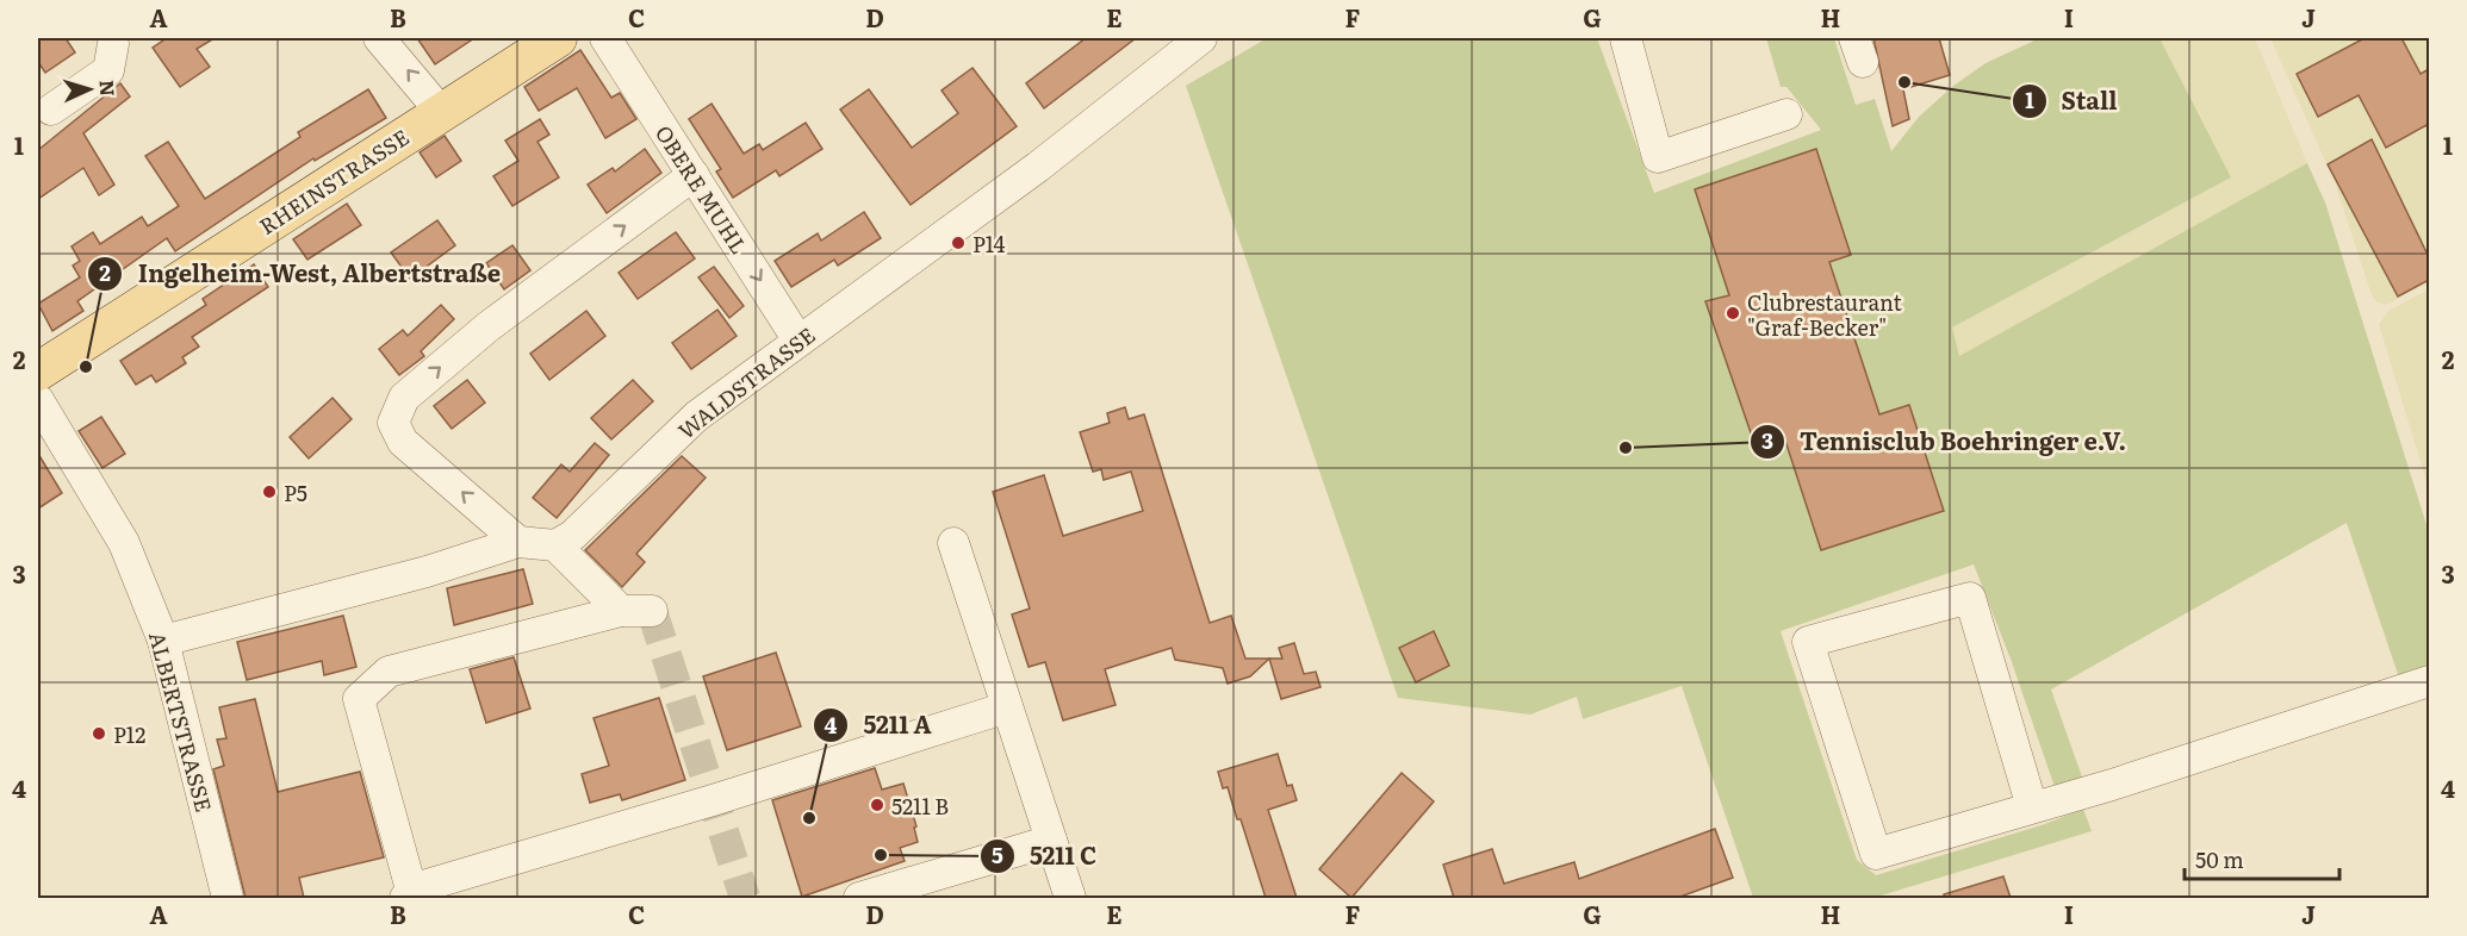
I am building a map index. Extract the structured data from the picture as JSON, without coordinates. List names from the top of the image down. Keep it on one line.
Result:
{"streets":{"main road":["RHEINSTRASSE"],"street":["OBERE MUHL","WALDSTRASSE","ALBERTSTRASSE"]},"crossings":[["OBERE MUHL","WALDSTRASSE"]],"one_way":["OBERE MUHL"],"places":["Stall","P14","Clubrestaurant \"Graf-Becker\"","Ingelheim-West, Albertstraße","Tennisclub Boehringer e.V.","P5","P12","5211 B","5211 A","5211 C"],"scale_bar":"50 m","north":"right","grid":{"columns":["A","B","C","D","E","F","G","H","I","J"],"rows":["1","2","3","4"]}}
